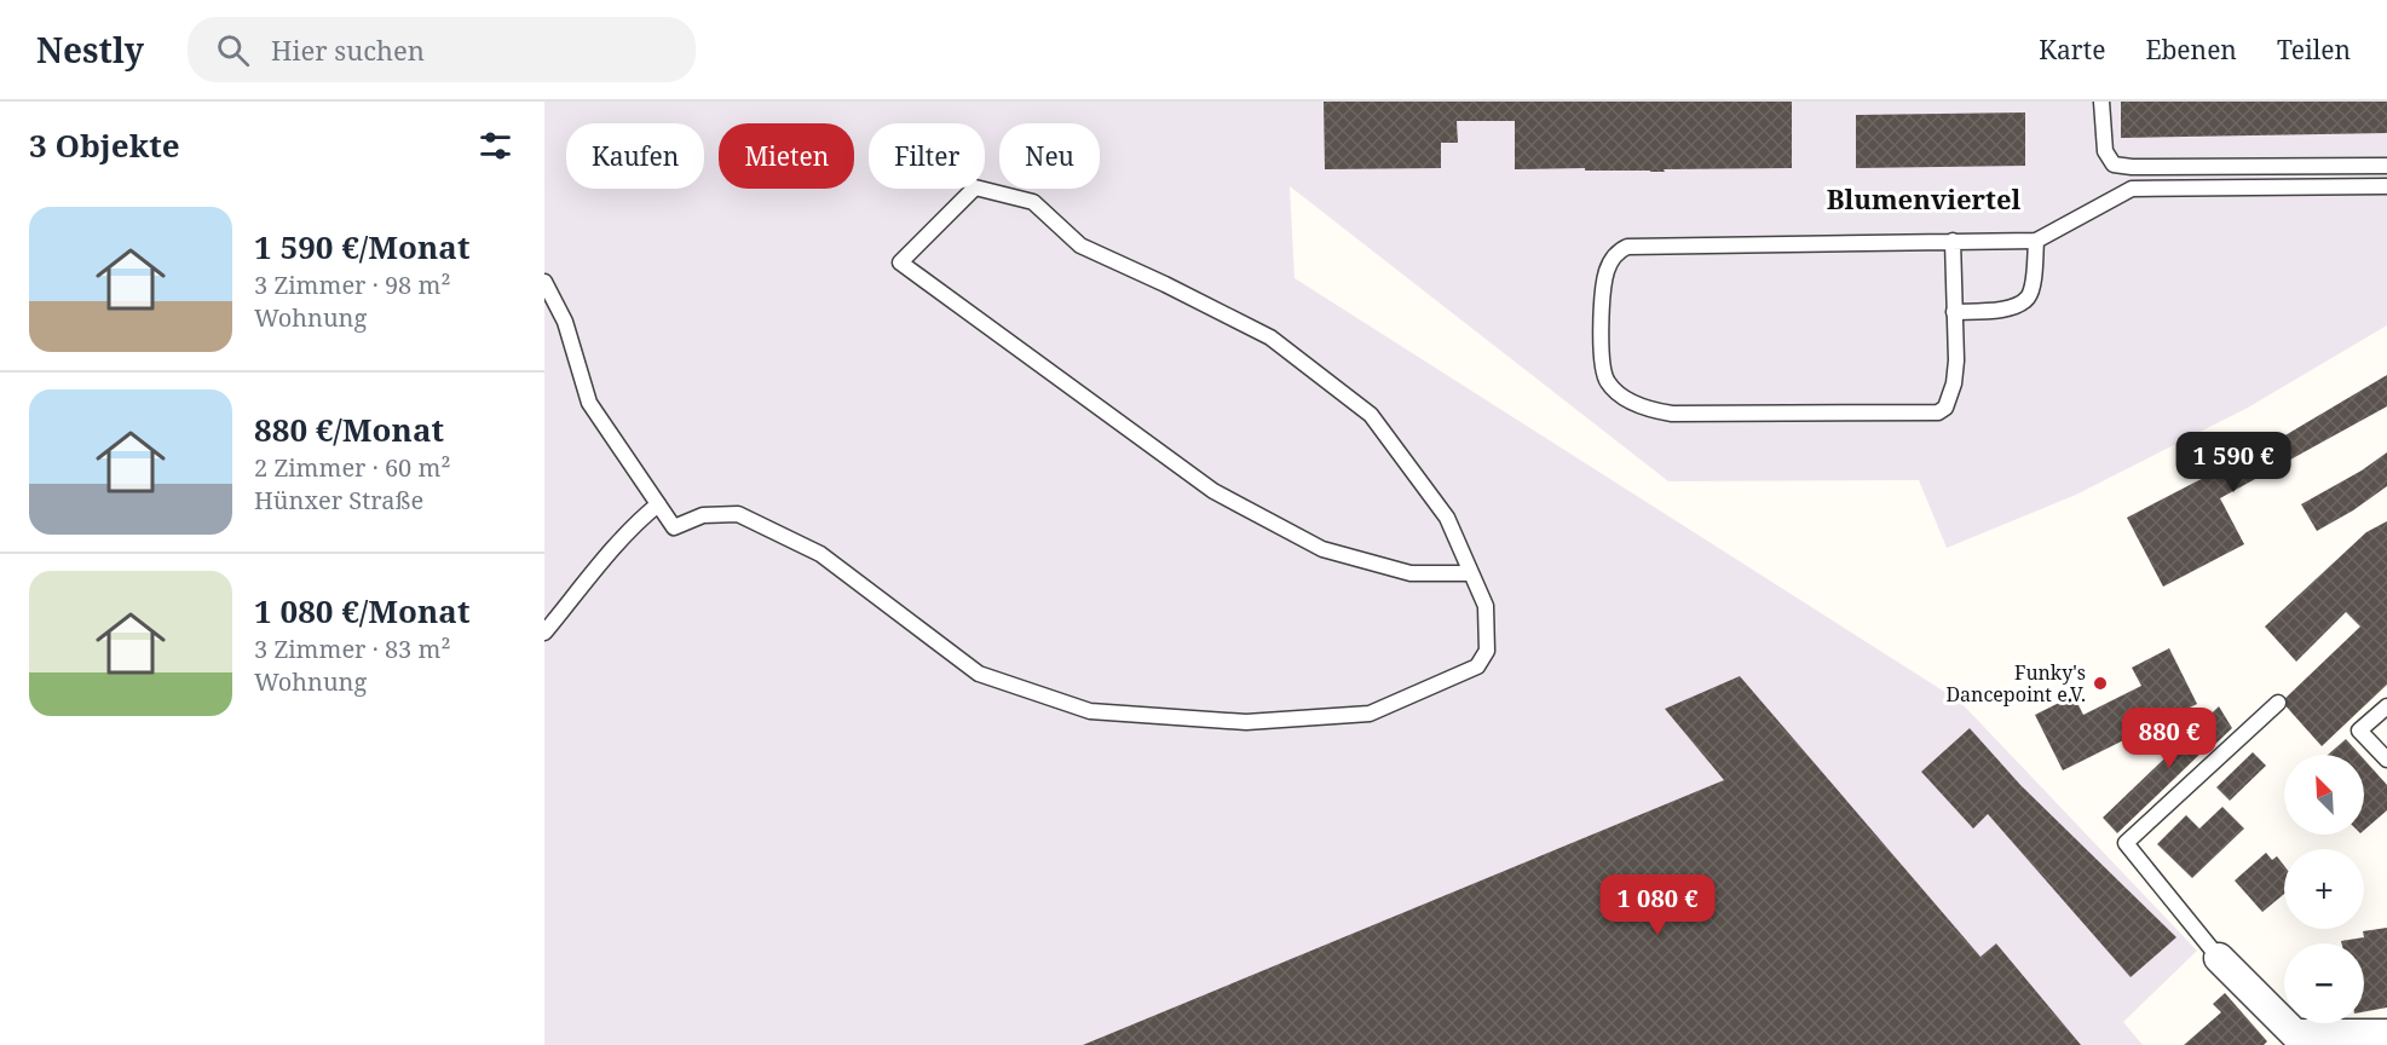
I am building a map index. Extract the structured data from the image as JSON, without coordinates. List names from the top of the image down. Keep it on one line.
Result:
{"districts":["Blumenviertel"],"places":["Funky's Dancepoint e.V."],"north":"top left","page":{"header":"Nestly","search":"Hier suchen","nav":["Karte","Ebenen","Teilen"],"heading":"3 Objekte","chip":["Kaufen","Mieten","Filter","Neu"],"list":[{"name":"1 590 €/Monat","note":"3 Zimmer · 98 m² · Wohnung"},{"name":"880 €/Monat","note":"2 Zimmer · 60 m² · Hünxer Straße"},{"name":"1 080 €/Monat","note":"3 Zimmer · 83 m² · Wohnung"}],"price":["1 590 €","880 €","1 080 €"],"map_buttons":["+","−"]}}
